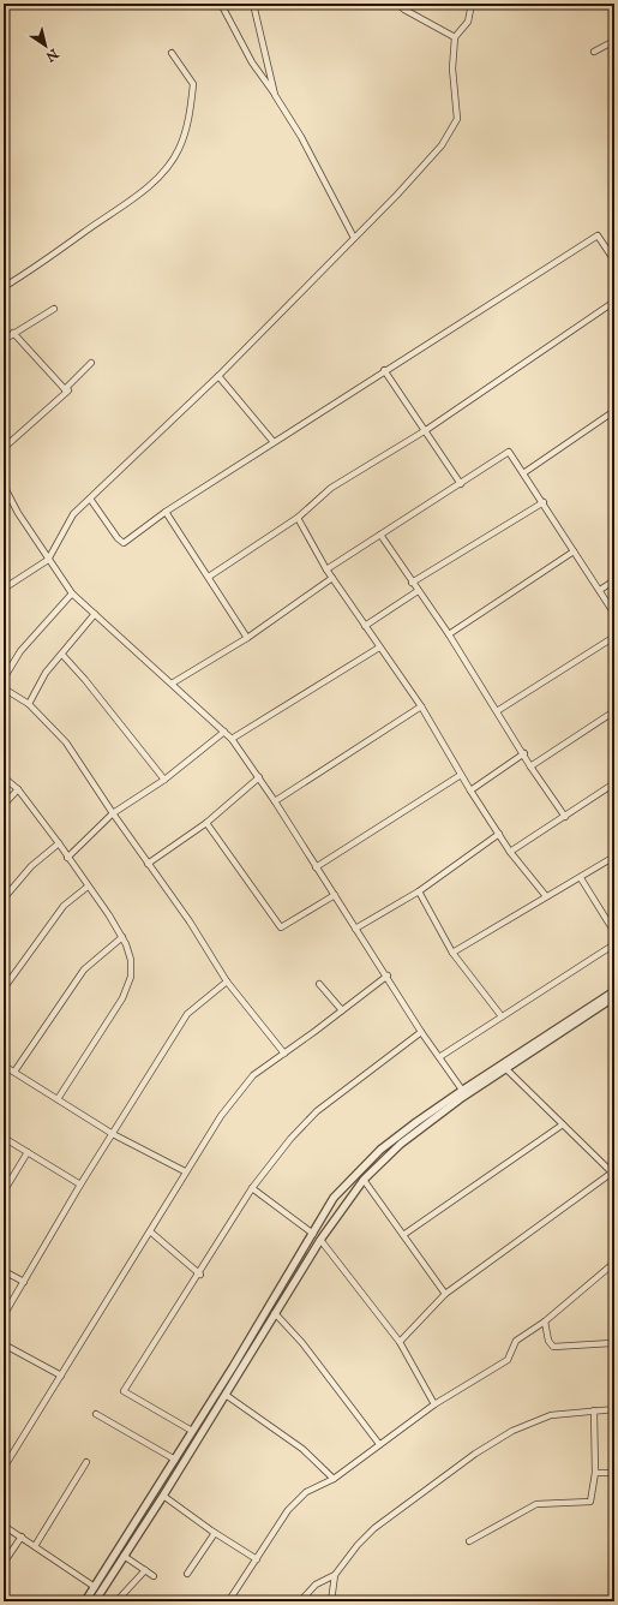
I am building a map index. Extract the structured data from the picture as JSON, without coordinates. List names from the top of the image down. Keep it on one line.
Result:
{"north":"bottom right"}
